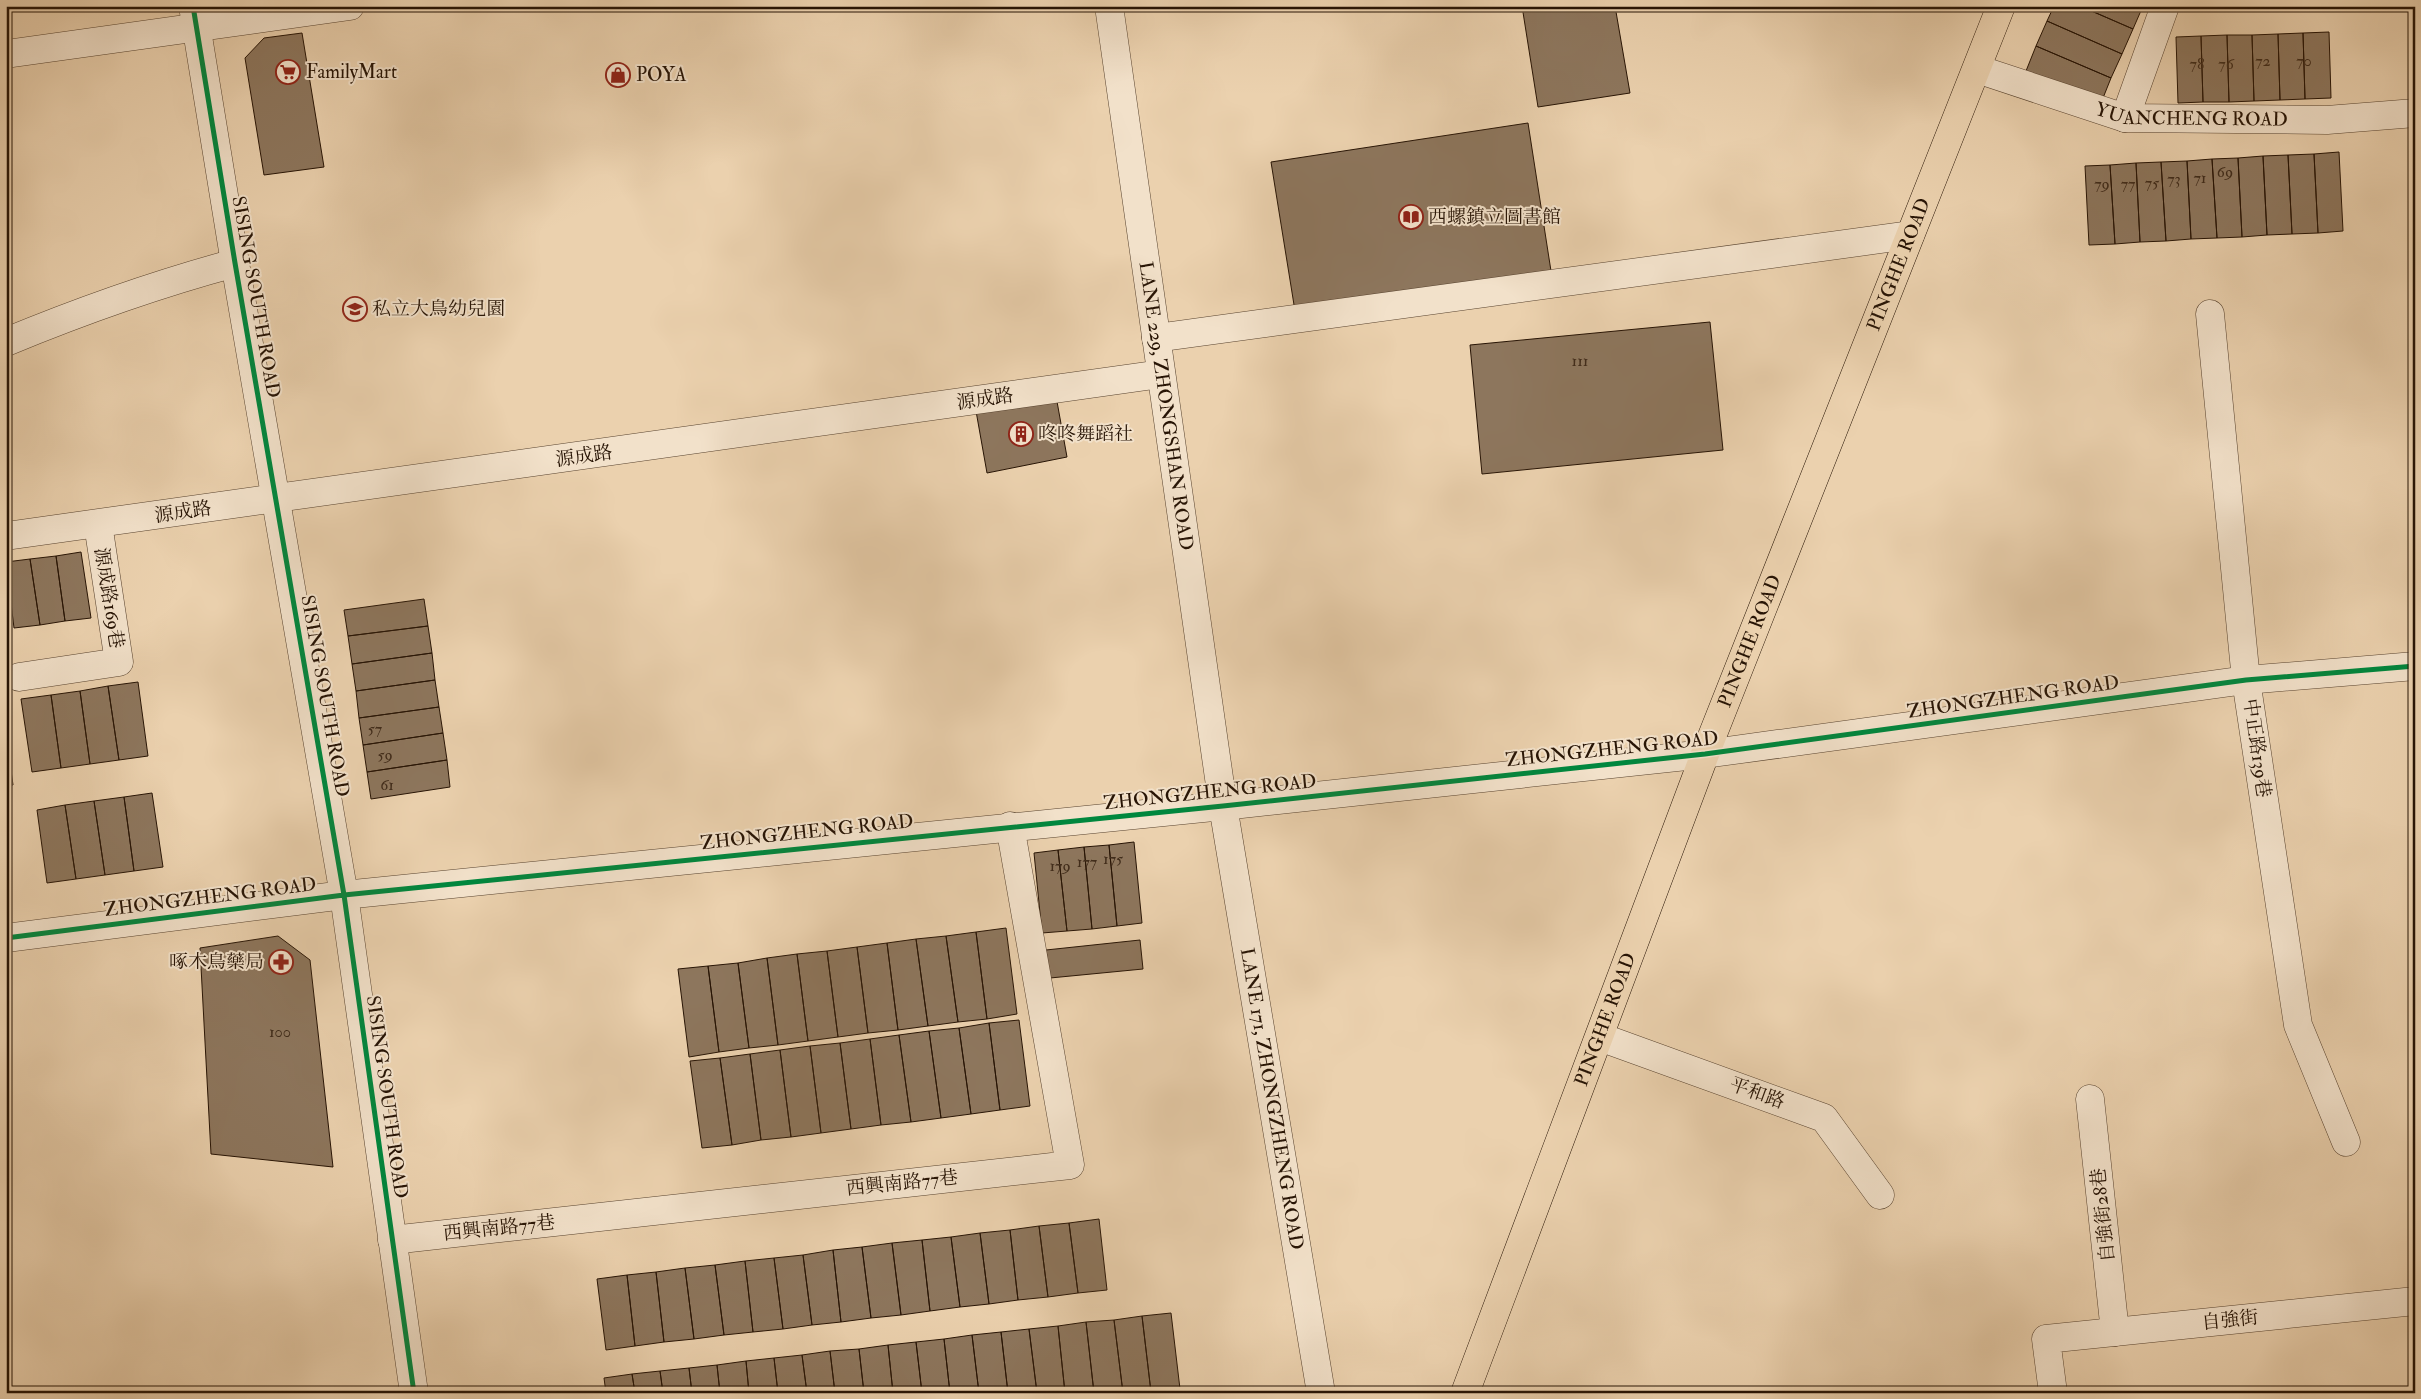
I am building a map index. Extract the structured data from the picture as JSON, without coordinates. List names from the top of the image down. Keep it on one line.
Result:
{"streets":{"main road":["PINGHE ROAD"],"street":["YUANCHENG ROAD","SISING SOUTH ROAD","源成路","LANE 229, ZHONGSHAN ROAD","源成路169巷","ZHONGZHENG ROAD","中正路139巷","平和路","LANE 171, ZHONGZHENG ROAD","西興南路77巷","自強街28巷","自強街"]},"crossings":[["YUANCHENG ROAD","PINGHE ROAD"],["PINGHE ROAD","ZHONGZHENG ROAD"],["PINGHE ROAD","平和路"],["SISING SOUTH ROAD","源成路"],["SISING SOUTH ROAD","ZHONGZHENG ROAD"],["SISING SOUTH ROAD","西興南路77巷"],["源成路","LANE 229, ZHONGSHAN ROAD"],["源成路","源成路169巷"],["LANE 229, ZHONGSHAN ROAD","ZHONGZHENG ROAD"],["LANE 229, ZHONGSHAN ROAD","LANE 171, ZHONGZHENG ROAD"],["ZHONGZHENG ROAD","中正路139巷"],["ZHONGZHENG ROAD","LANE 171, ZHONGZHENG ROAD"],["ZHONGZHENG ROAD","西興南路77巷"],["自強街28巷","自強街"]],"places":{"supermarket":["FamilyMart"],"shop":["POYA"],"library":["西螺鎮立圖書館"],"school or university":["私立大鳥幼兒園"],"building":["咚咚舞蹈社"],"pharmacy":["啄木鳥藥局"]},"house_numbers":["72","70","78","76","69","71","73","75","79","77","111","57","59","61","175","177","179","100"]}
